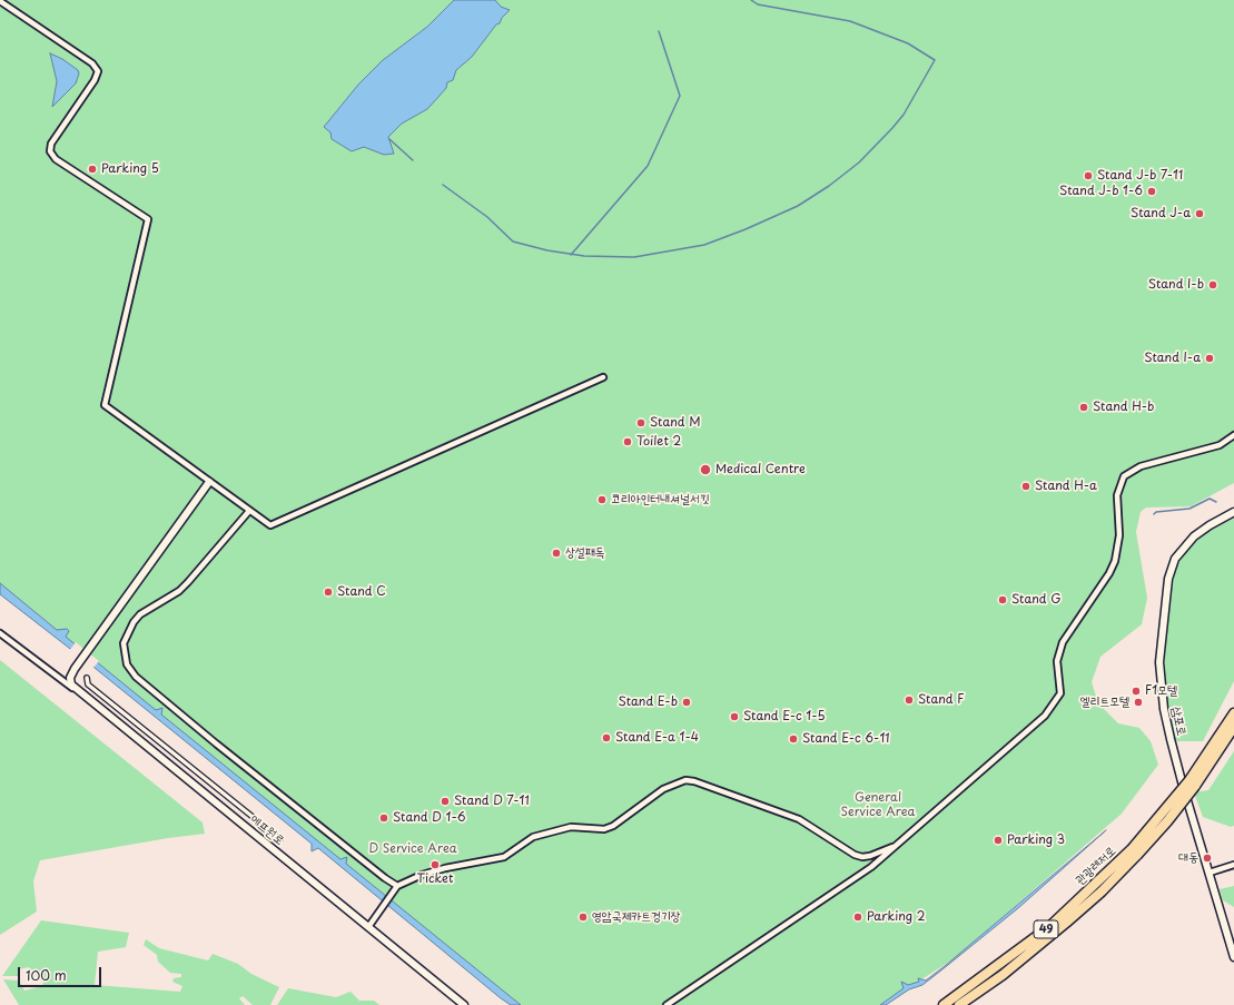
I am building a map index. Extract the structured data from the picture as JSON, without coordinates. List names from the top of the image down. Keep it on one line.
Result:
{"streets":{"highway":["관광레저로","49"],"street":["삼포로","에프원로"]},"parks":["General Service Area","D Service Area"],"places":["Parking 5","Stand J-b 7-11","Stand J-b 1-6","Stand J-a","Stand I-b","Stand I-a","Stand H-b","Stand M","Toilet 2","Medical Centre","Stand H-a","코리아인터내셔널서킷","상설패독","Stand C","Stand G","F1모텔","Stand F","Stand E-b","엘리트모텔","Stand E-c 1-5","Stand E-a 1-4","Stand E-c 6-11","Stand D 7-11","Stand D 1-6","Parking 3","대동","Ticket","영암국제카트경기장","Parking 2"],"scale_bar":"100 m"}
